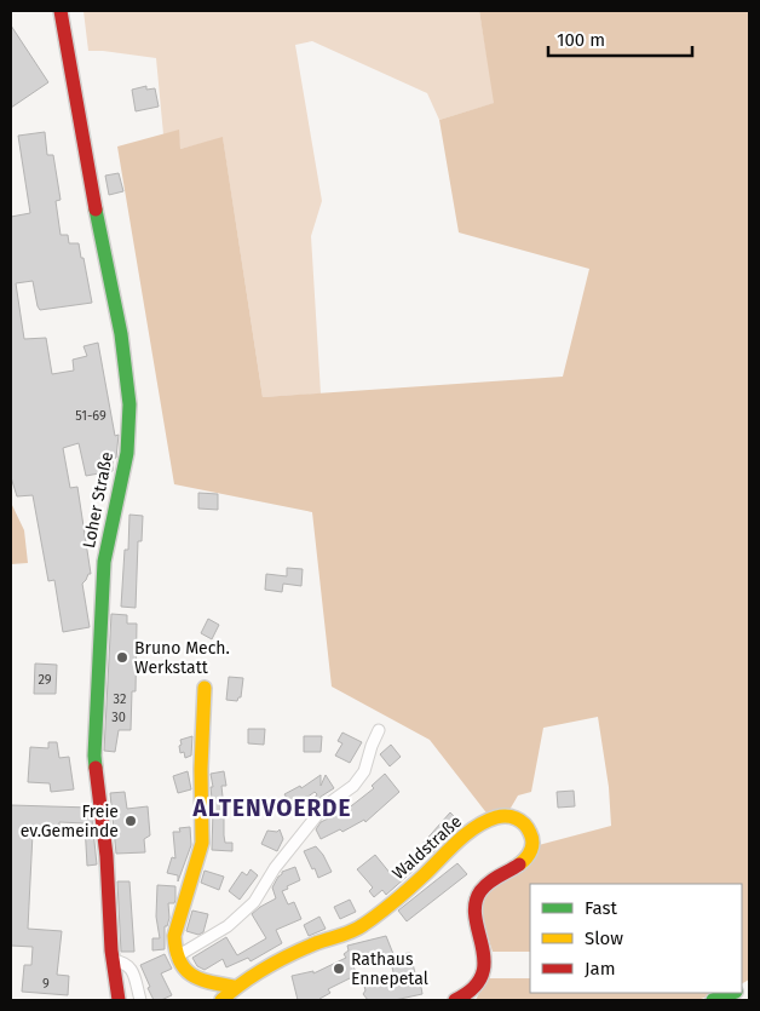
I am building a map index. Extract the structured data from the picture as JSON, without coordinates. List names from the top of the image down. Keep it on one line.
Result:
{"streets":{"main road":["Loher Straße","Waldstraße"]},"districts":["ALTENVOERDE"],"places":["Bruno Mech. Werkstatt","Freie ev.Gemeinde","Rathaus Ennepetal"],"house_numbers":["51-69","29","32","30","9"],"legend":["Fast","Slow","Jam"],"scale_bar":"100 m"}
